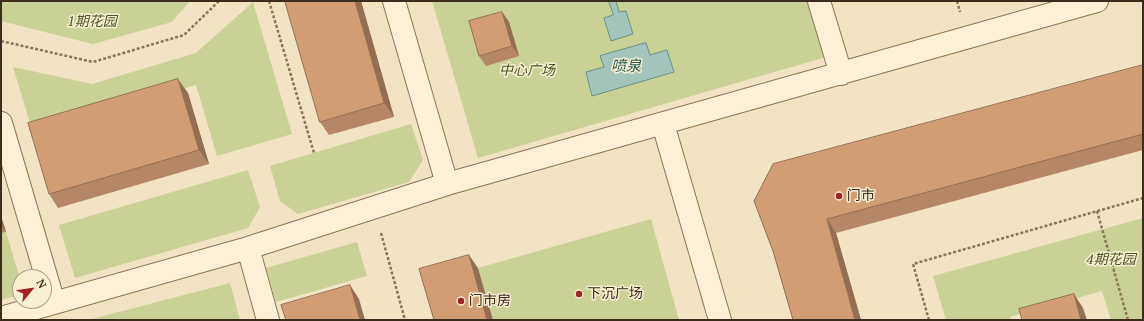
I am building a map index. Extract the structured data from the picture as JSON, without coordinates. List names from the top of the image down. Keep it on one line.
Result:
{"water":["喷泉"],"parks":["1期花园","中心广场","4期花园"],"places":["门市","下沉广场","门市房"],"north":"top right"}
